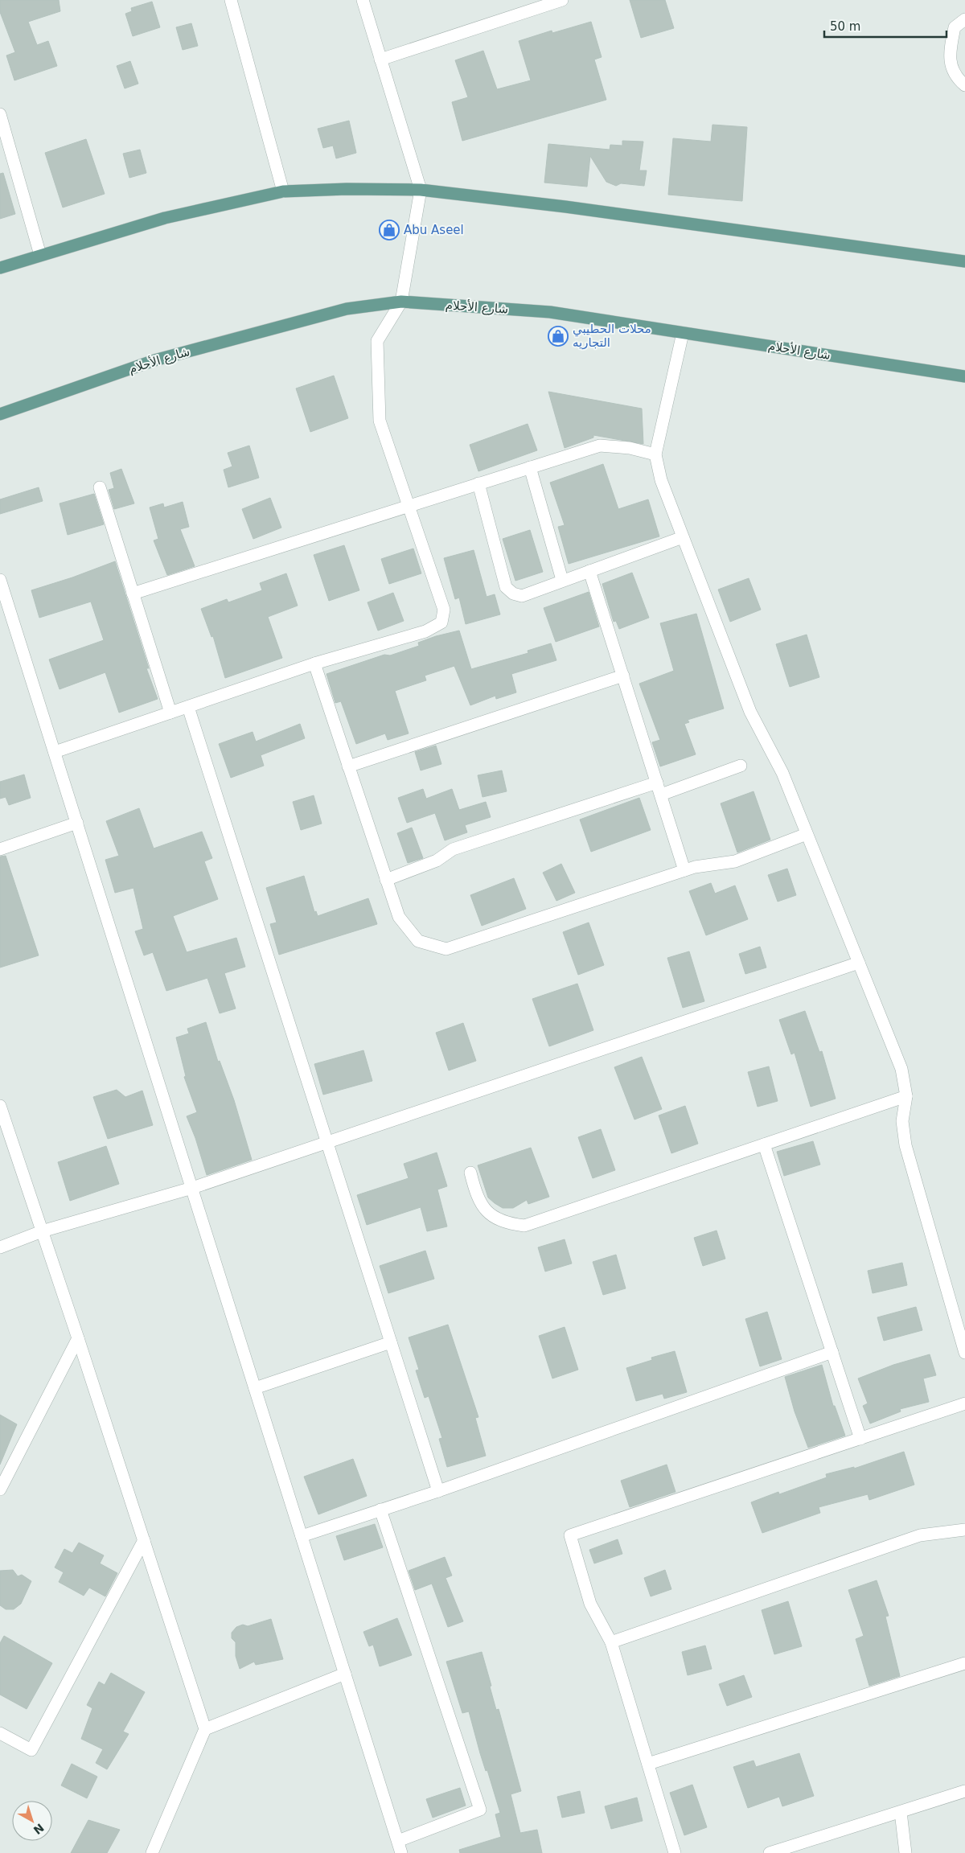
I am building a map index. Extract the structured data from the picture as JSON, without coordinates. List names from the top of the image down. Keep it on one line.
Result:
{"streets":{"main road":["شارع الأحلام"]},"places":{"shop":["Abu Aseel","محلات الحطيبي التجاريه"]},"scale_bar":"50 m","north":"bottom right"}
